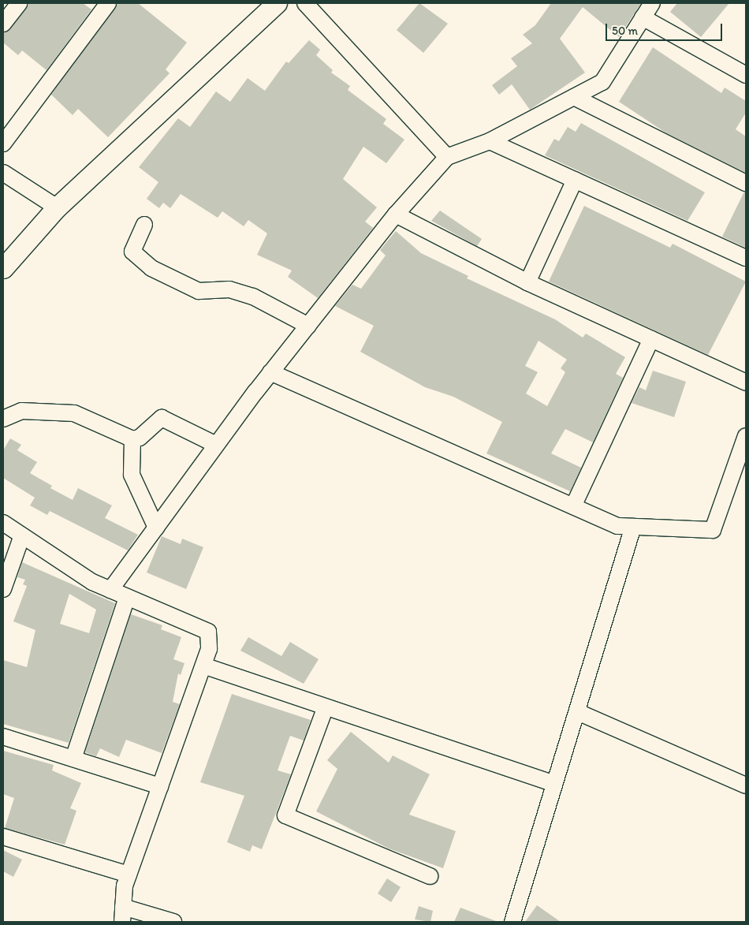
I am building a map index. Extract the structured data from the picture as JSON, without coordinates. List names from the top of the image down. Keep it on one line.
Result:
{"scale_bar":"50 m"}
